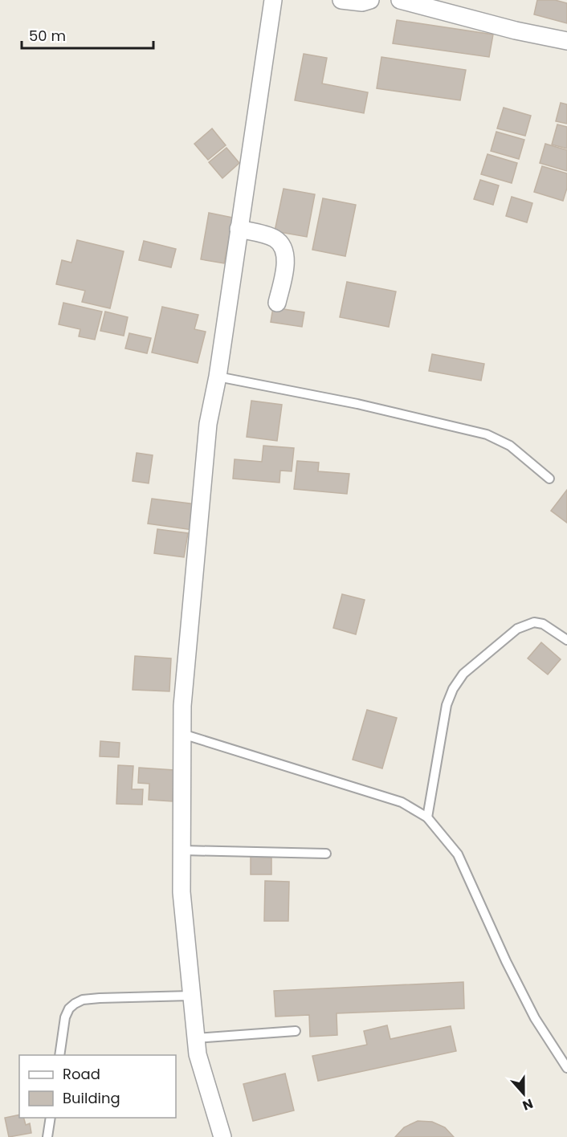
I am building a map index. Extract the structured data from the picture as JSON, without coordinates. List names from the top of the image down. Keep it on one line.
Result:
{"legend":["Road","Building"],"scale_bar":"50 m","north":"bottom"}
